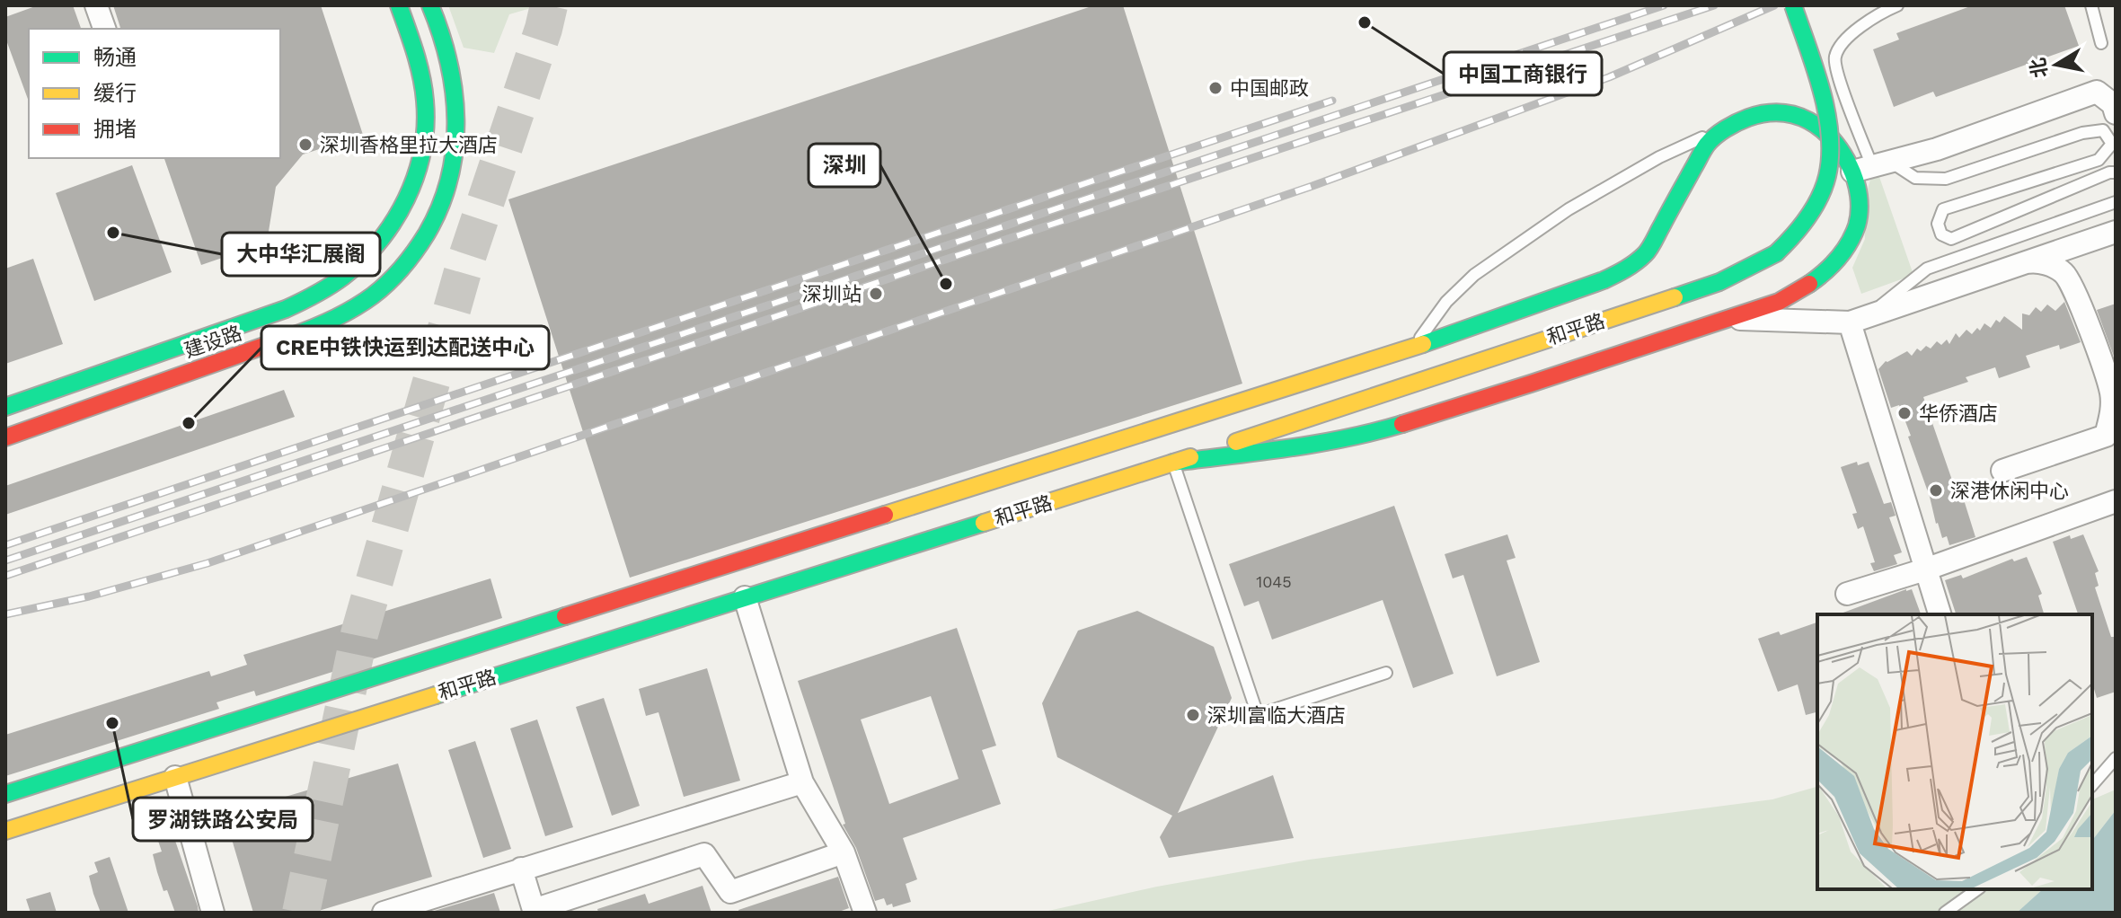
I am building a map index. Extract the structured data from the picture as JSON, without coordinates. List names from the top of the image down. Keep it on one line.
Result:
{"streets":{"main road":["和平路","建设路"]},"places":["中国工商银行","中国邮政","深圳香格里拉大酒店","大中华汇展阁","深圳","深圳站","华侨酒店","CRE中铁快运到达配送中心","深港休闲中心","深圳富临大酒店","罗湖铁路公安局"],"house_numbers":["1045"],"legend":["畅通","缓行","拥堵"],"north":"left"}
